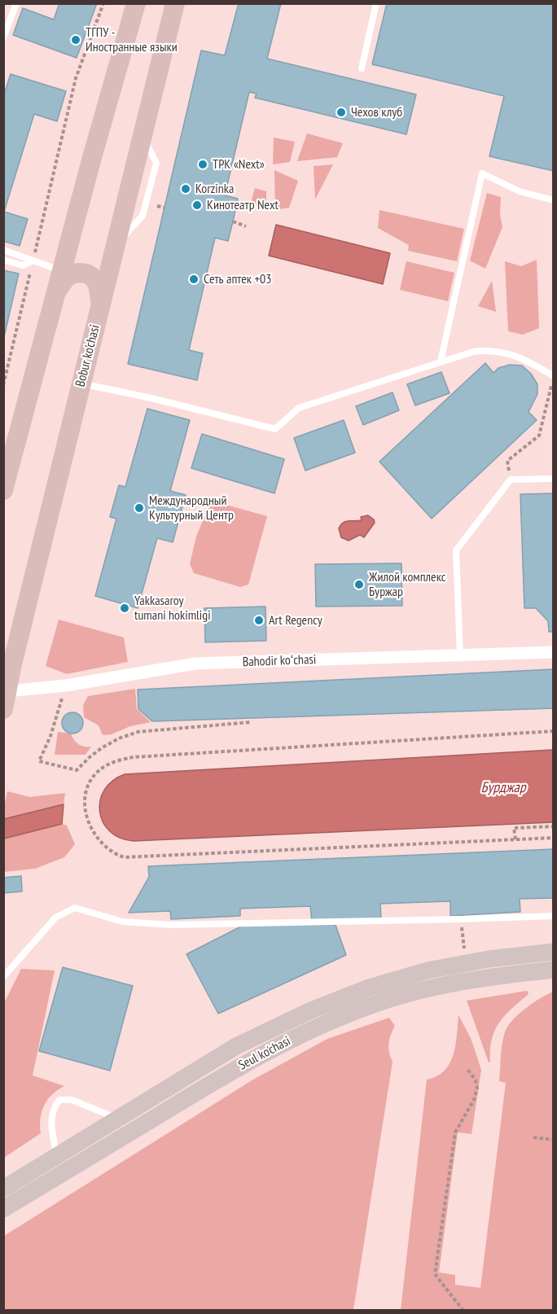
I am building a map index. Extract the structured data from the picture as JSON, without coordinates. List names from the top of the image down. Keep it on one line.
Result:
{"streets":{"main road":["Bobur ko'chasi","Seul ko'chasi"],"street":["Bahodir koʻchasi"]},"crossings":[["Bobur ko'chasi","Bahodir koʻchasi"]],"water":["Бурджар"],"places":["ТГПУ - Иностранные языки","Чехов клуб","ТРК «Next»","Korzinka","Кинотеатр Next","Сеть аптек +03","Международный Культурный Центр","Жилой комплекс Буржар","Yakkasaroy tumani hokimligi","Art Regency"]}
